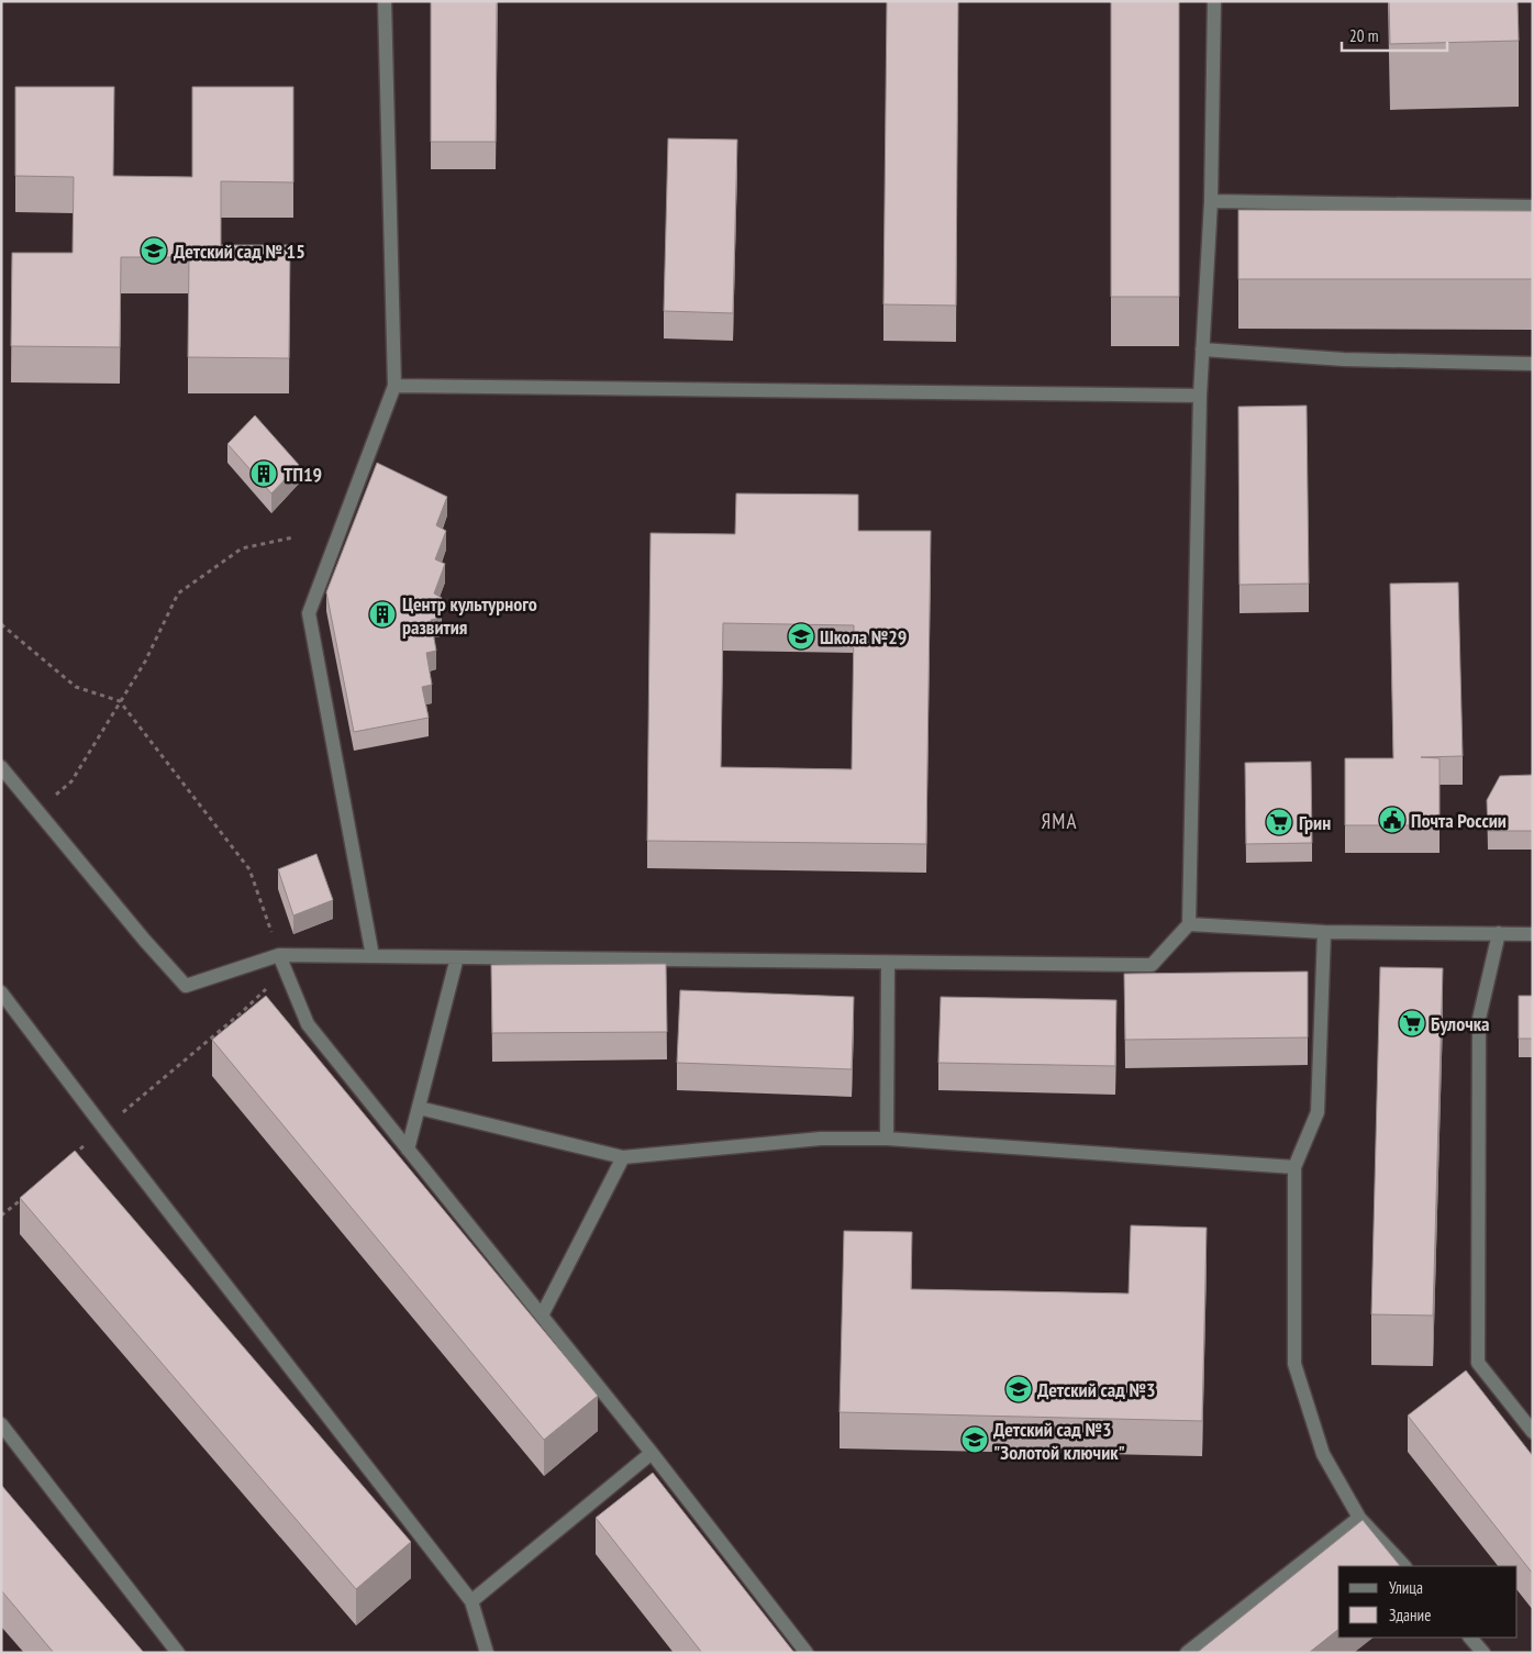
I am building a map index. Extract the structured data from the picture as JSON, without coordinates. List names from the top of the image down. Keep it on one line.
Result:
{"districts":["ЯМА"],"places":{"school or university":["Детский сад № 15","Школа №29","Детский сад №3","Детский сад №3 \"Золотой ключик\""],"building":["ТП19","Центр культурного развития"],"public building":["Почта России"],"supermarket":["Грин","Булочка"]},"legend":["Улица","Здание"],"scale_bar":"20 m"}
